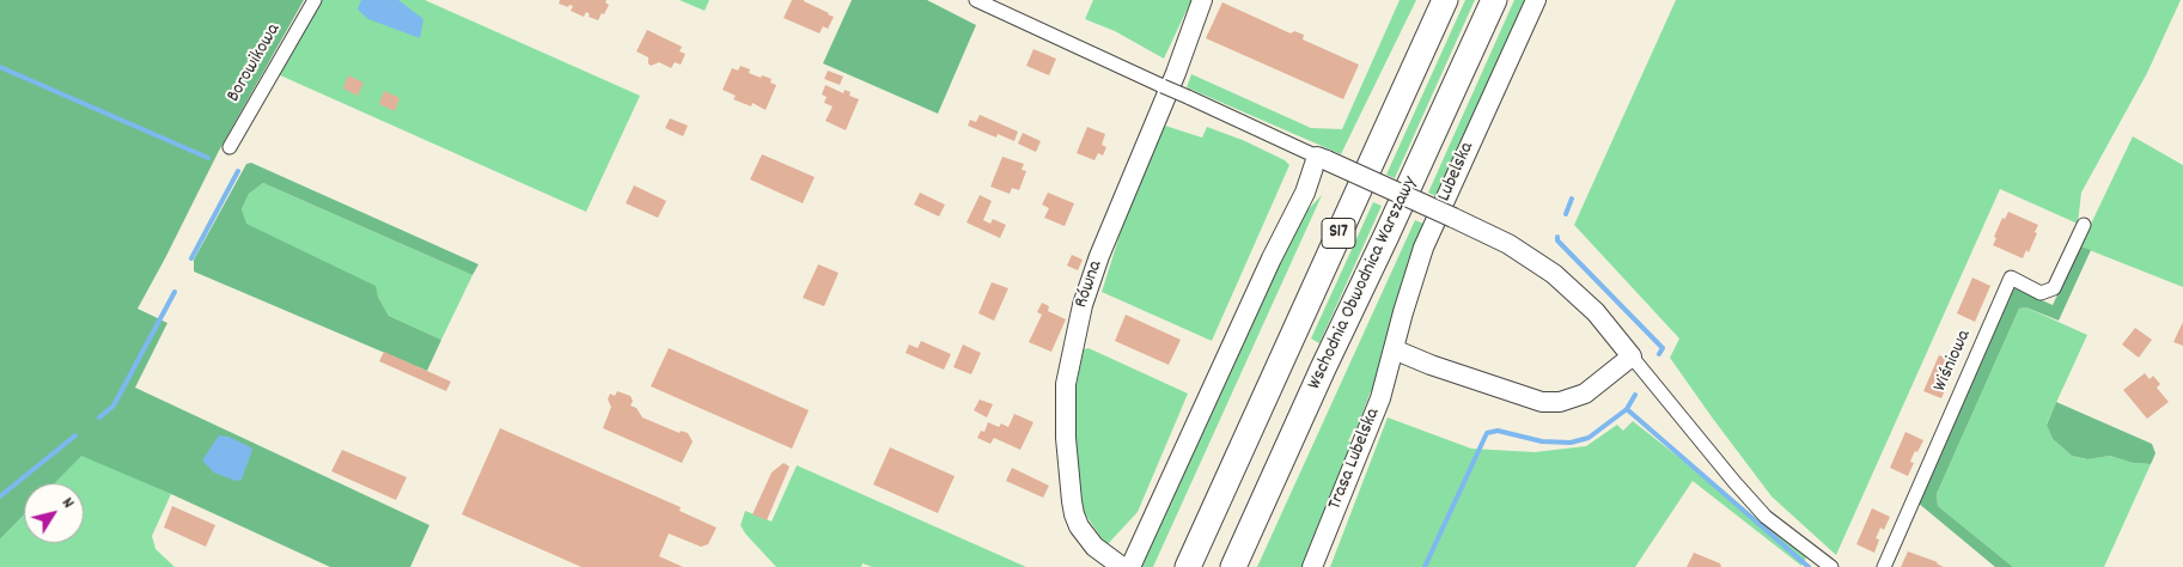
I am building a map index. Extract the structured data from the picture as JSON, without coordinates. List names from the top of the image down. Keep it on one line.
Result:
{"streets":{"highway":["S17","Wschodnia Obwodnica Warszawy"],"street":["Borowikowa","Lubelska","Równa","Wiśniowa","Trasa Lubelska"]},"crossings":[["Lubelska","Trasa Lubelska"]],"north":"top right"}
